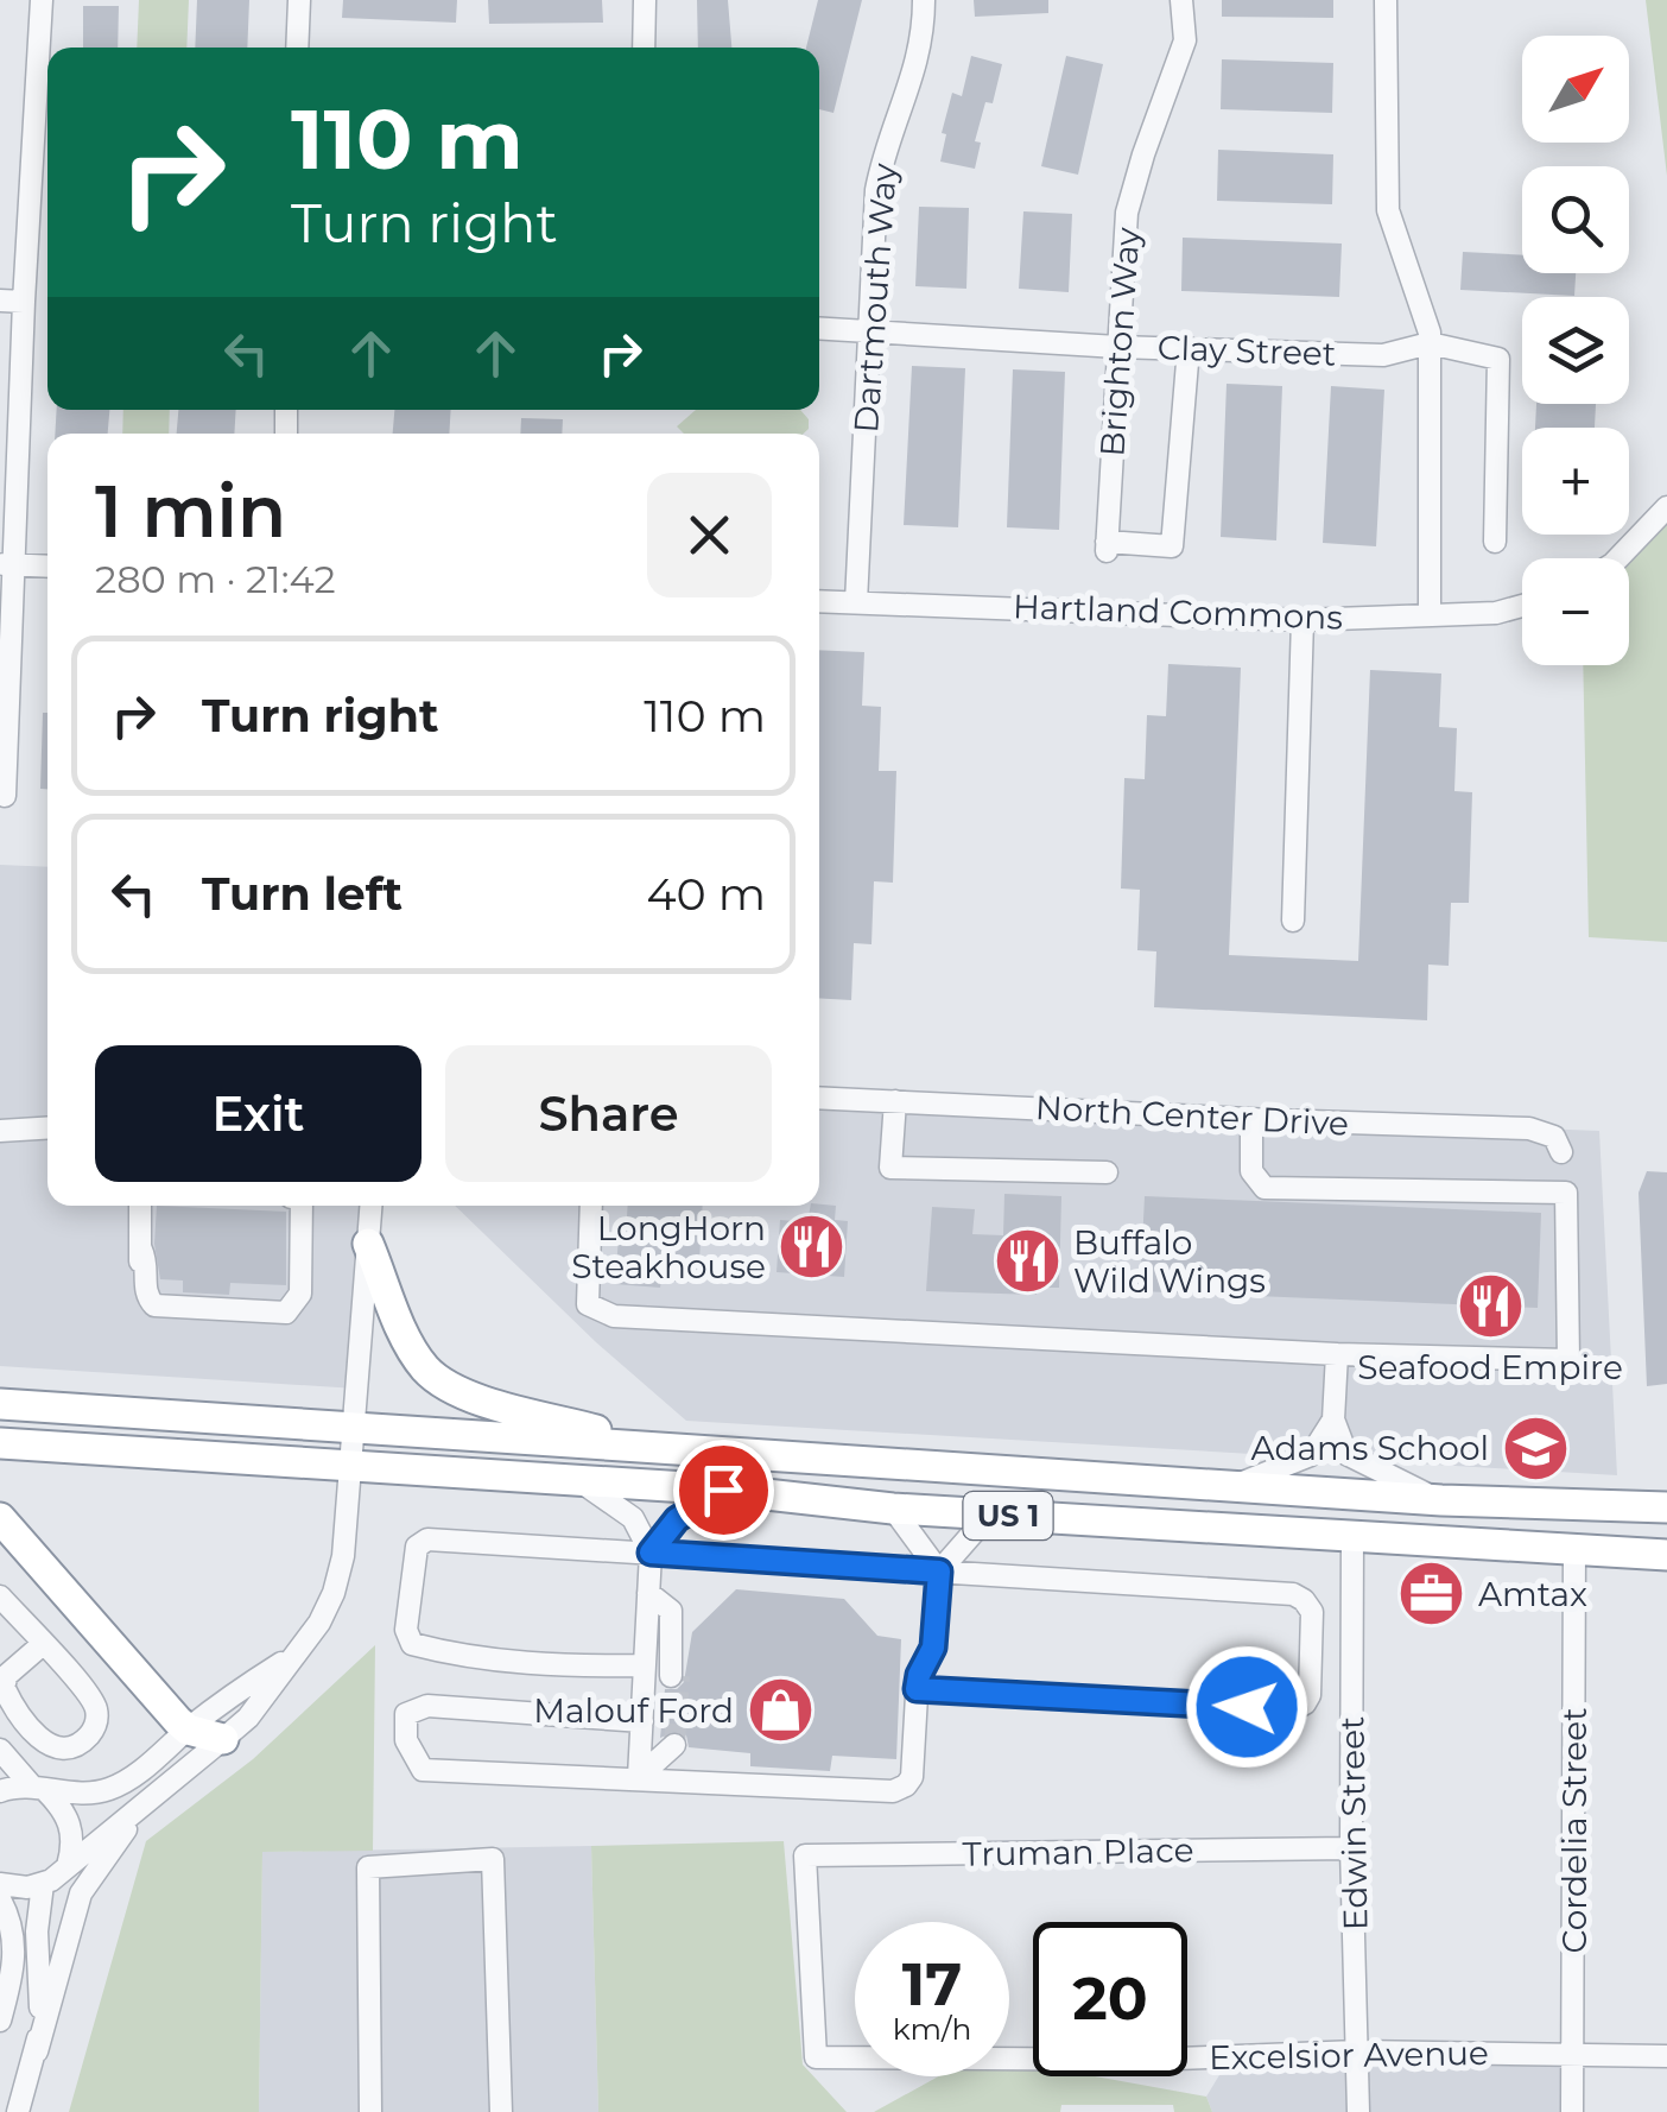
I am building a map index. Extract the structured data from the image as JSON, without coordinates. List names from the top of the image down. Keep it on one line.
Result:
{"streets":{"highway":["US 1"],"street":["Dartmouth Way","Brighton Way","Clay Street","Hartland Commons","North Center Drive","Edwin Street","Cordelia Street","Truman Place","Excelsior Avenue"]},"crossings":[["Dartmouth Way","Clay Street"],["Dartmouth Way","Hartland Commons"],["Brighton Way","Clay Street"],["US 1","Edwin Street"],["US 1","Cordelia Street"],["Edwin Street","Truman Place"],["Edwin Street","Excelsior Avenue"],["Cordelia Street","Excelsior Avenue"],["Truman Place","Excelsior Avenue"]],"places":{"restaurant":["LongHorn Steakhouse","Buffalo Wild Wings","Seafood Empire"],"school or university":["Adams School"],"office":["Amtax"],"shop":["Malouf Ford"]},"north":"top right","page":{"map_buttons":["+","−"],"turn":["110 m","Turn right"],"heading":["1 min","280 m · 21:42"],"list":[{"name":"Turn right","value":"110 m"},{"name":"Turn left","value":"40 m"}],"buttons":["Exit","Share"],"speed":"17 km/h","limit":"20"}}
